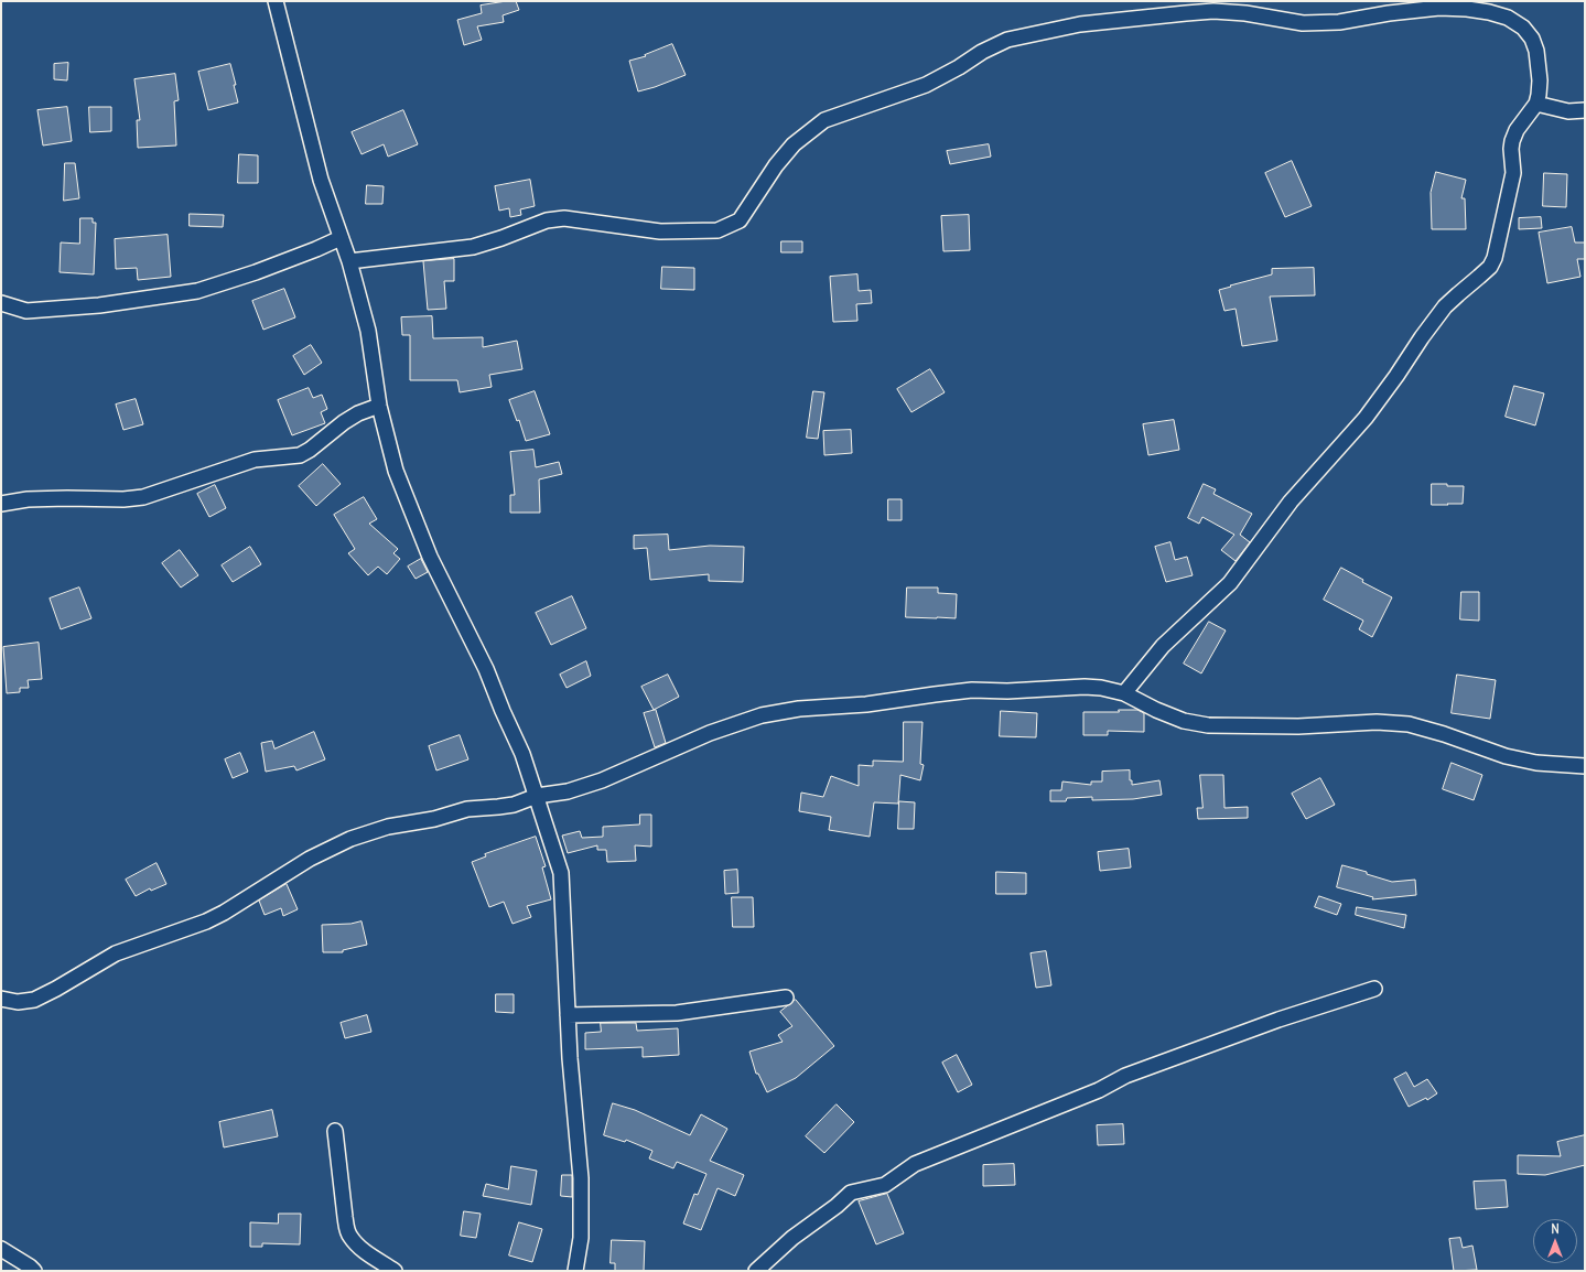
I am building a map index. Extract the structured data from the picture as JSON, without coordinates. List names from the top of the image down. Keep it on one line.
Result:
{"north":"top"}
